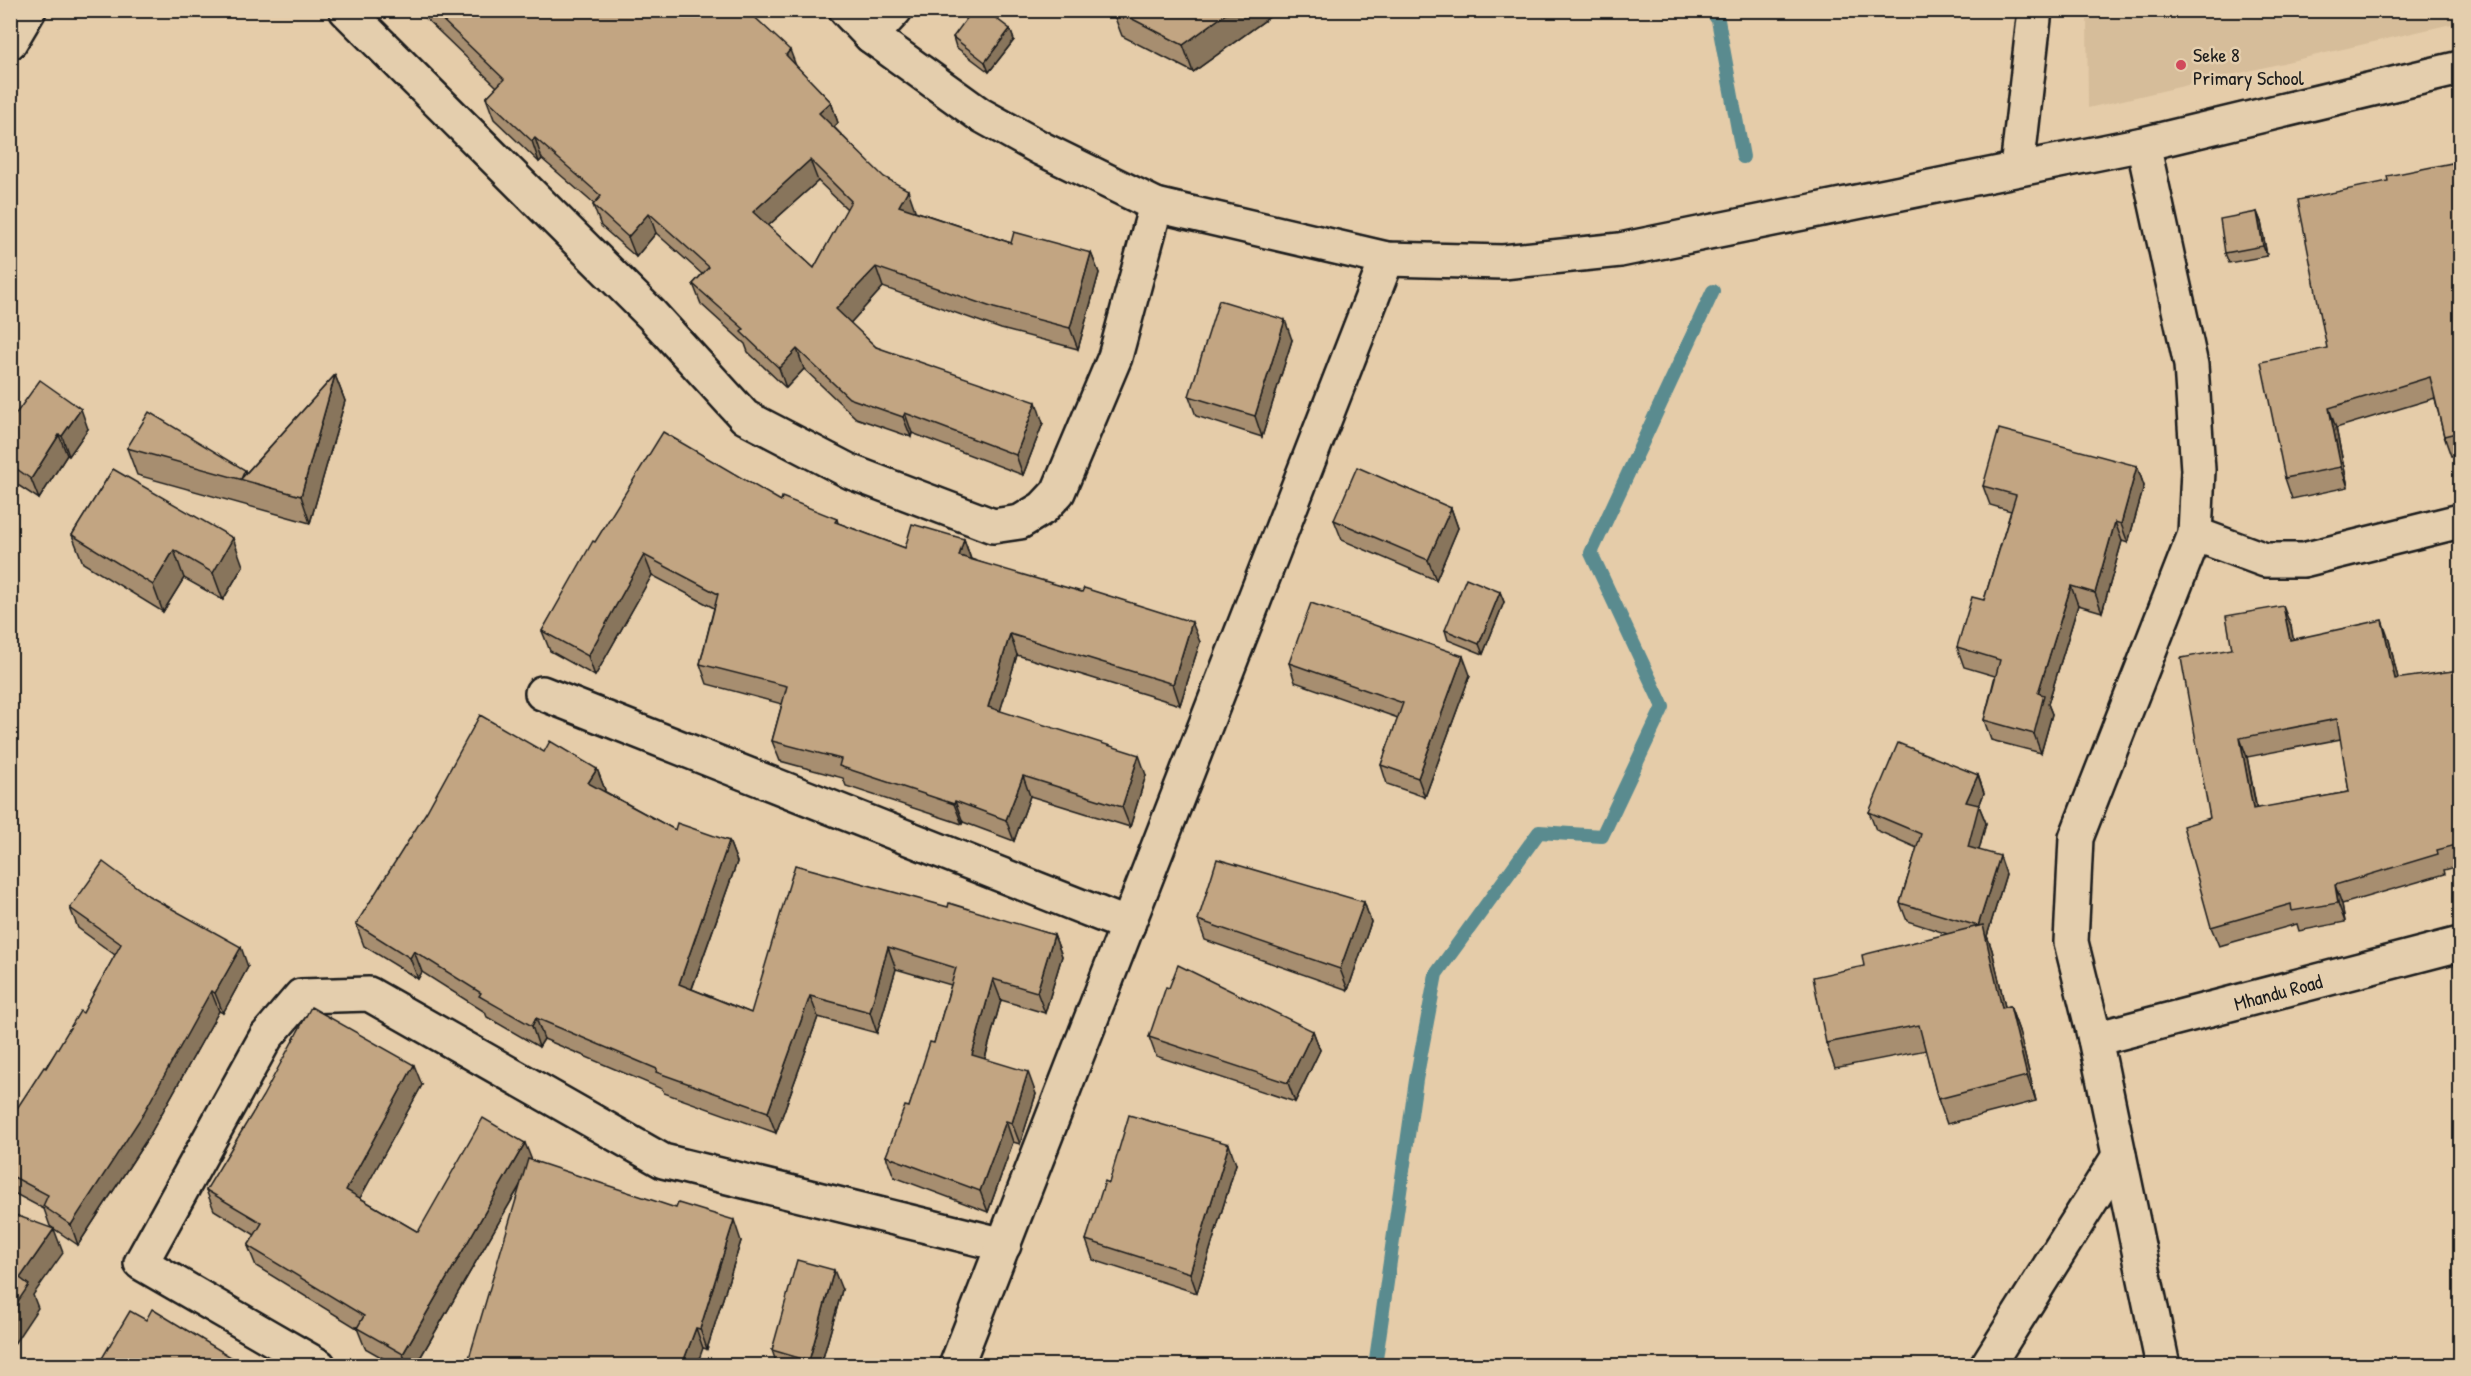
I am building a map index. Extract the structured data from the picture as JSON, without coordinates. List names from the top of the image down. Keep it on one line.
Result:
{"streets":{"street":["Mhandu Road"]},"places":["Seke 8 Primary School"]}
